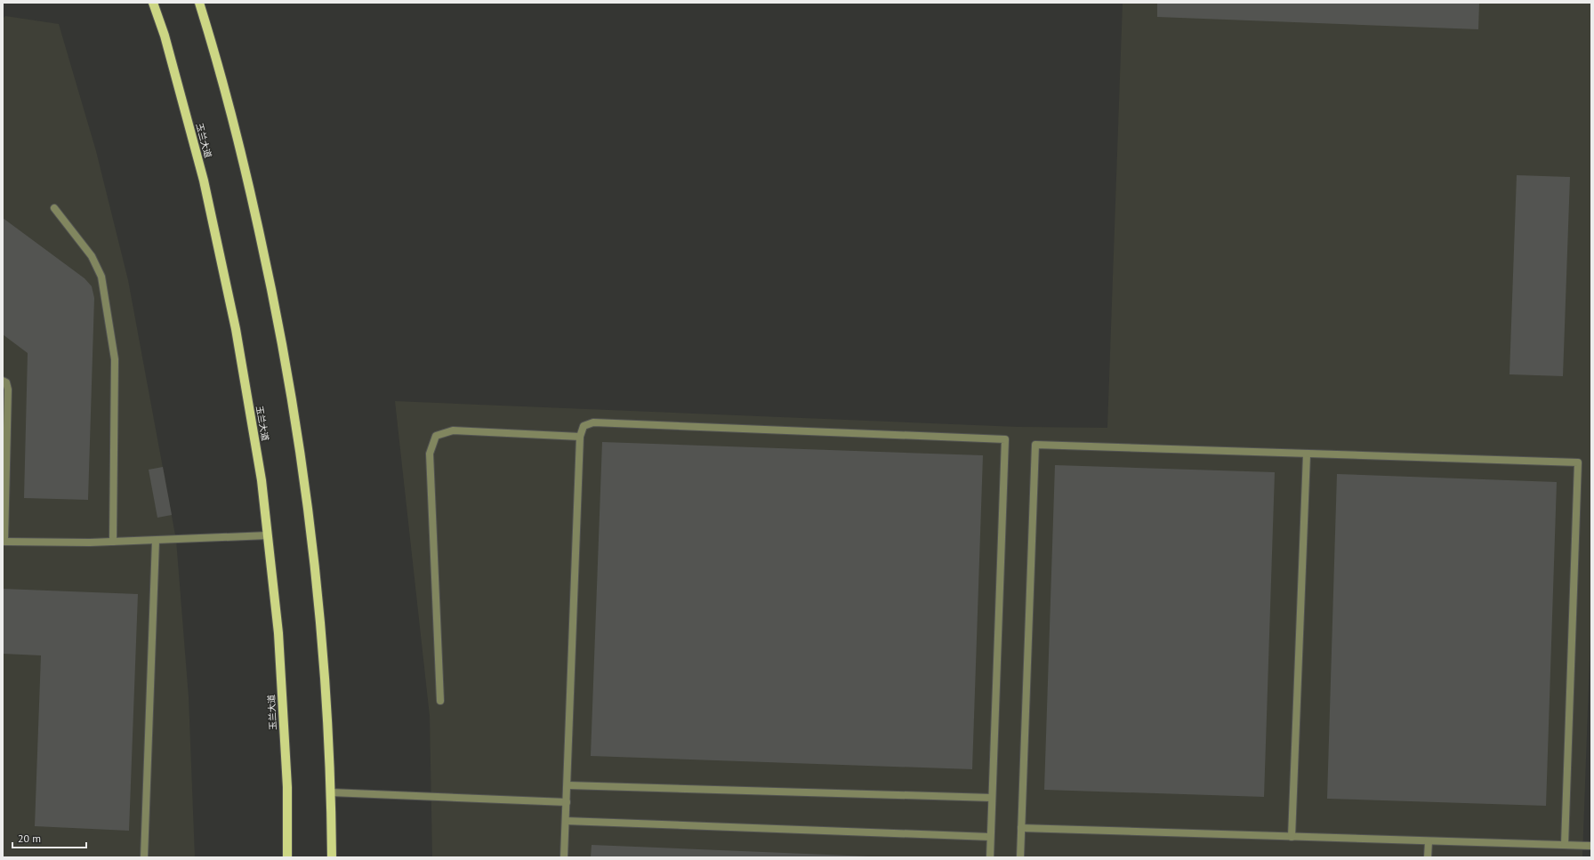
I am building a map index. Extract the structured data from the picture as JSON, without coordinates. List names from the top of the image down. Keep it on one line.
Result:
{"streets":{"main road":["玉兰大道"]},"scale_bar":"20 m"}
